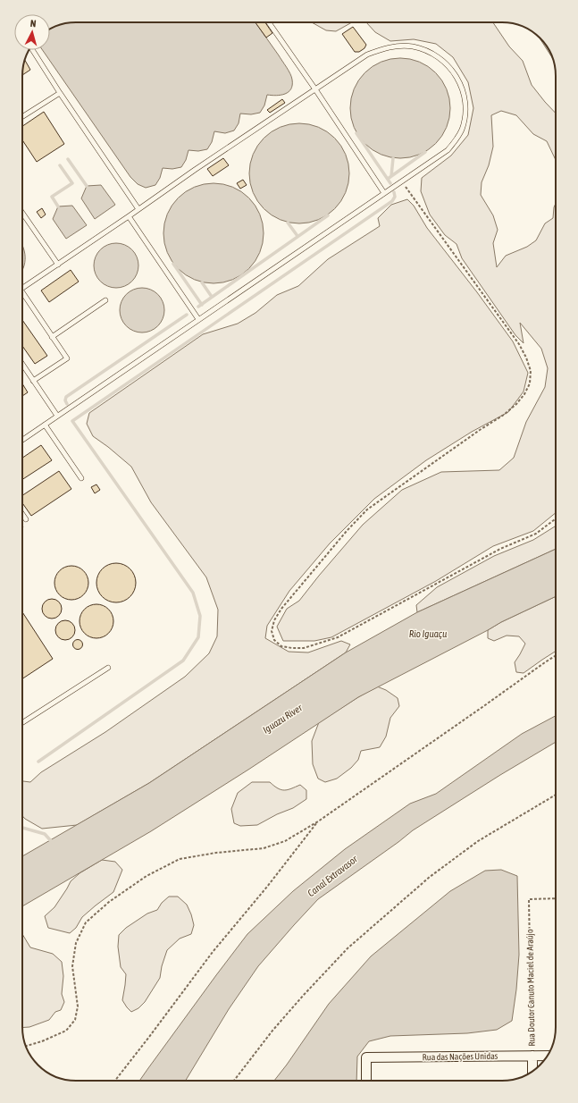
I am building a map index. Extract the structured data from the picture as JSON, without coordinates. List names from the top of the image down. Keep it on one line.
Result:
{"streets":{"street":["Rua Doutor Canuto Maciel de Araújo","Rua das Nações Unidas"]},"crossings":[["Rua Doutor Canuto Maciel de Araújo","Rua das Nações Unidas"]],"water":["Rio Iguaçu","Iguazu River","Canal Extravasor"],"north":"top"}
